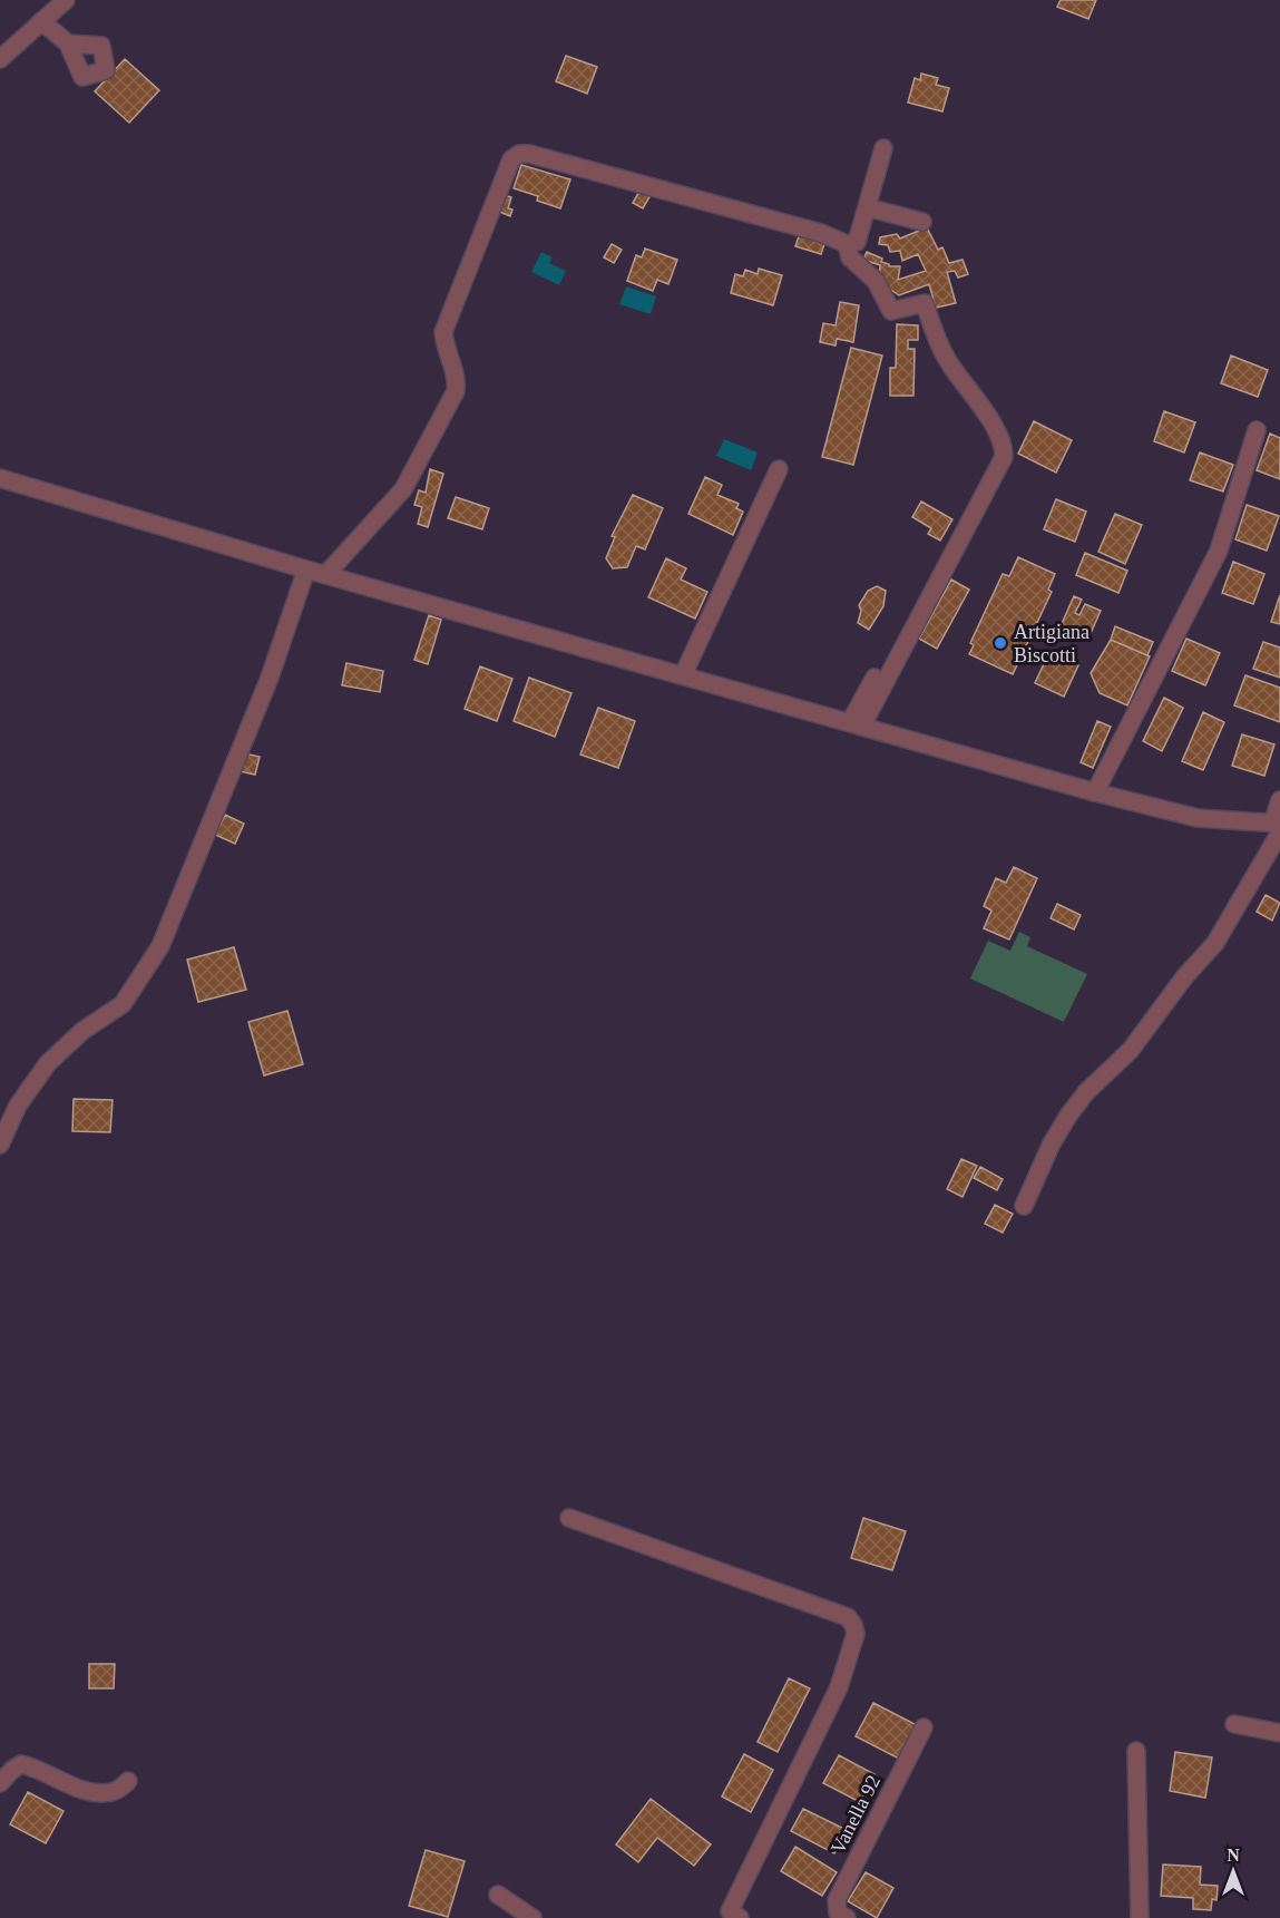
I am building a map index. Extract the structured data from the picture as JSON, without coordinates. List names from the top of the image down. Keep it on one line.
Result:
{"streets":{"street":["Vanella 92"]},"places":["Artigiana Biscotti"],"north":"top"}
